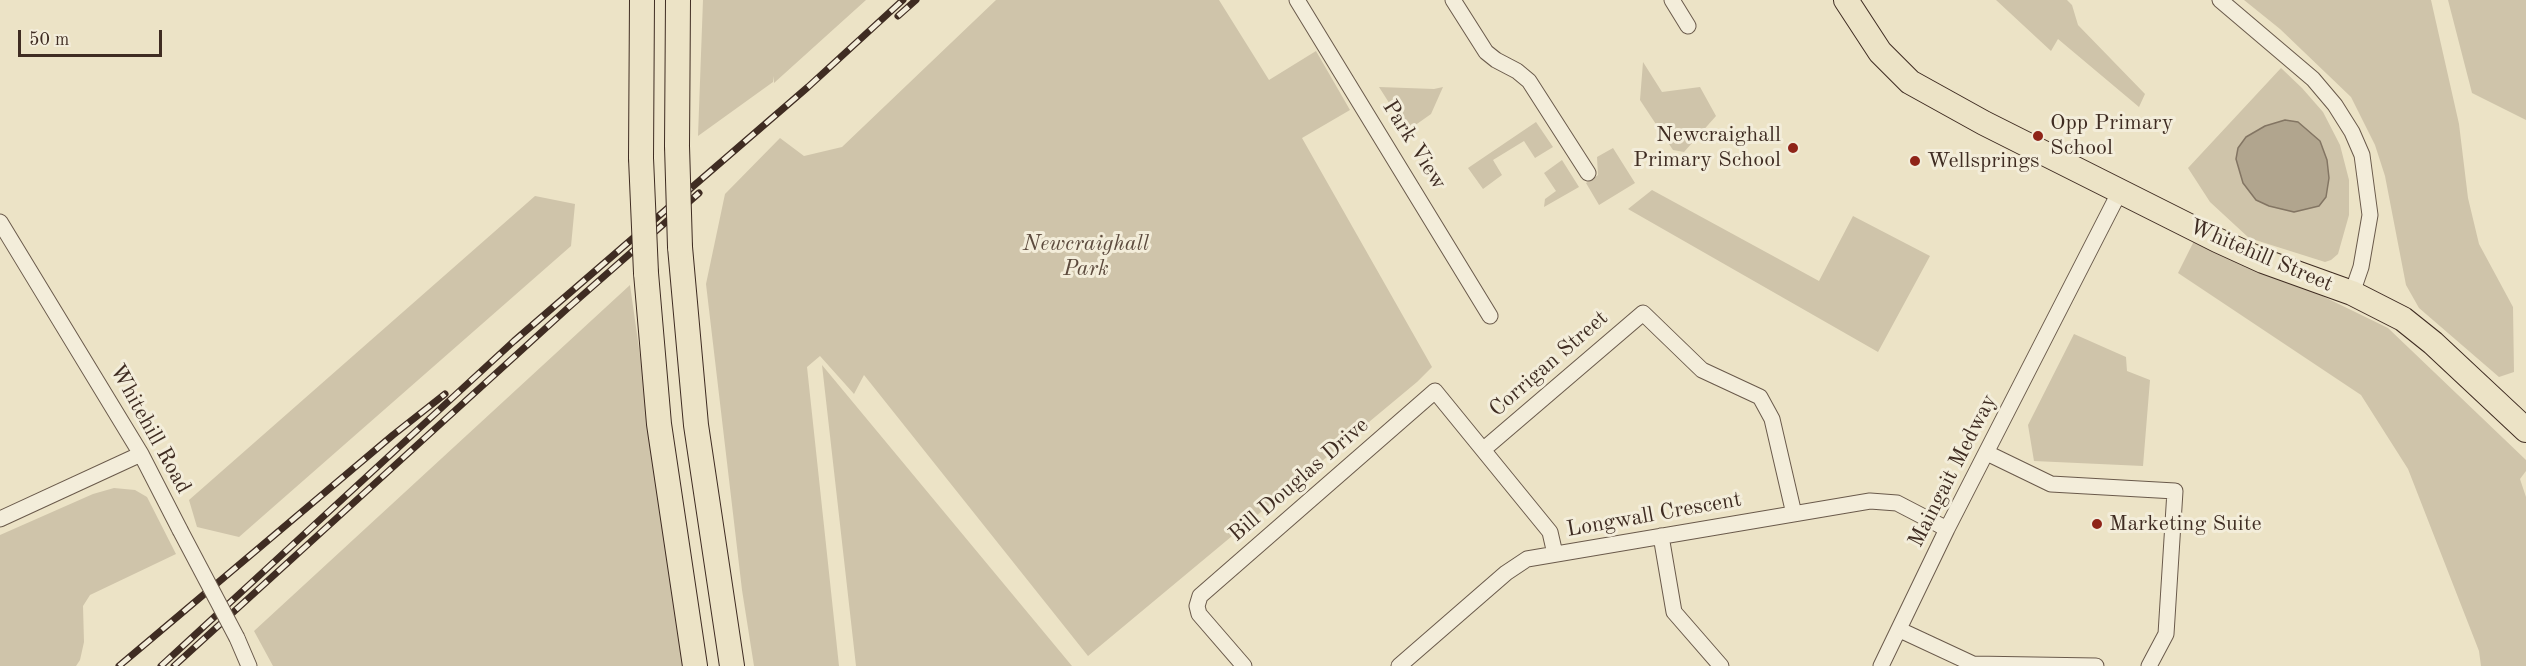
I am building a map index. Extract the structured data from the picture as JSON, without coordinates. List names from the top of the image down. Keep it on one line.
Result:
{"streets":{"main road":["Whitehill Street"],"street":["Park View","Corrigan Street","Whitehill Road","Maingait Medway","Bill Douglas Drive","Longwall Crescent"]},"crossings":[["Whitehill Street","Maingait Medway"],["Corrigan Street","Bill Douglas Drive"],["Corrigan Street","Longwall Crescent"],["Maingait Medway","Longwall Crescent"]],"parks":["Newcraighall Park"],"places":["Opp Primary School","Newcraighall Primary School","Wellsprings","Marketing Suite"],"scale_bar":"50 m"}
